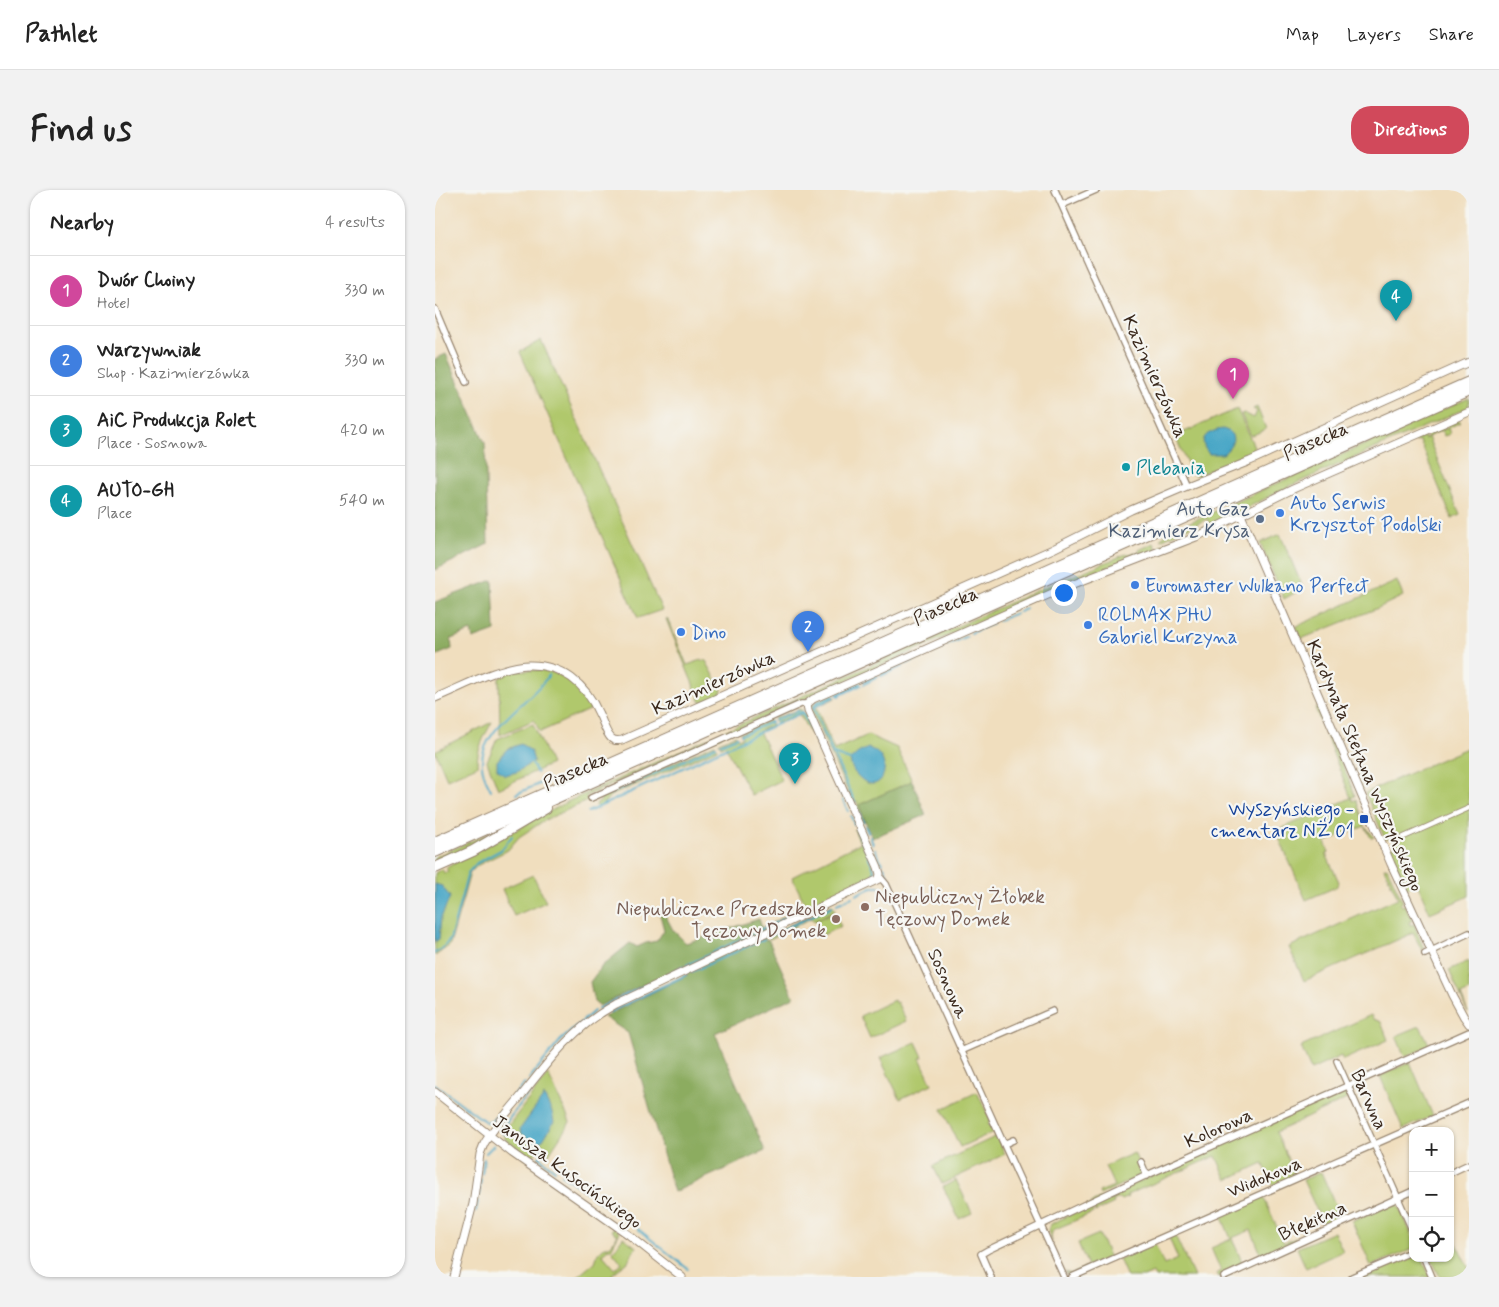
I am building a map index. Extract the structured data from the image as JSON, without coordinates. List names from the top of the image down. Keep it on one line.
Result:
{"streets":{"highway":["Piasecka"],"street":["Kazimierzówka","Kardynała Stefana Wyszyńskiego","Sosnowa","Barwna","Kolorowa","Janusza Kusocińskiego","Widokowa","Błękitna"]},"crossings":[["Sosnowa","Kolorowa"],["Barwna","Kolorowa"],["Barwna","Widokowa"],["Barwna","Błękitna"]],"places":{"other":["Plebania","Auto Serwis Krzysztof Podolski","Auto Gaz Kazimierz Krysa","Euromaster Wulkano Perfect","ROLMAX PHU Gabriel Kurzyna","Dino","Niepubliczny Żłobek Tęczowy Domek","Niepubliczne Przedszkole Tęczowy Domek"],"transit":["Wyszyńskiego - cmentarz NŻ 01"]},"page":{"header":"Pathlet","nav":["Map","Layers","Share"],"buttons":"Directions","title":"Find us","heading":["Nearby","4 results"],"list":[{"mark":"1","name":"Dwór Choiny","note":"Hotel","value":"330 m"},{"mark":"2","name":"Warzywniak","note":"Shop · Kazimierzówka","value":"330 m"},{"mark":"3","name":"AiC Produkcja Rolet","note":"Place · Sosnowa","value":"420 m"},{"mark":"4","name":"AUTO-GH","note":"Place","value":"540 m"}],"pins":["4","1","2","3"],"map_buttons":["+","−"]}}
